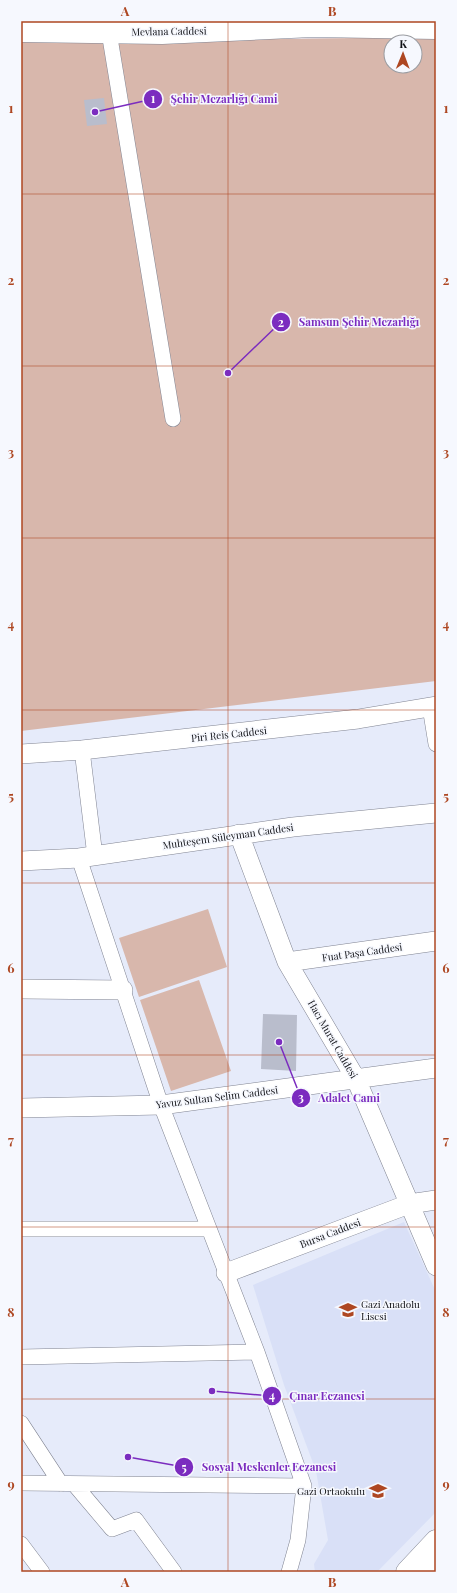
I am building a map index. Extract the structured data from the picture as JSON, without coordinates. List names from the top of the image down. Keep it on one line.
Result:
{"streets":{"main road":["Mevlana Caddesi"],"street":["Piri Reis Caddesi","Muhteşem Süleyman Caddesi","Fuat Paşa Caddesi","Hacı Murat Caddesi","Yavuz Sultan Selim Caddesi","Bursa Caddesi"]},"crossings":[["Muhteşem Süleyman Caddesi","Hacı Murat Caddesi"],["Fuat Paşa Caddesi","Hacı Murat Caddesi"],["Hacı Murat Caddesi","Yavuz Sultan Selim Caddesi"],["Hacı Murat Caddesi","Bursa Caddesi"]],"places":{"other":["Şehir Mezarlığı Cami","Samsun Şehir Mezarlığı","Adalet Cami","Çınar Eczanesi","Sosyal Meskenler Eczanesi"],"school or university":["Gazi Anadolu Lisesi","Gazi Ortaokulu"]},"north":"top","grid":{"columns":["A","B"],"rows":["1","2","3","4","5","6","7","8","9"]}}
